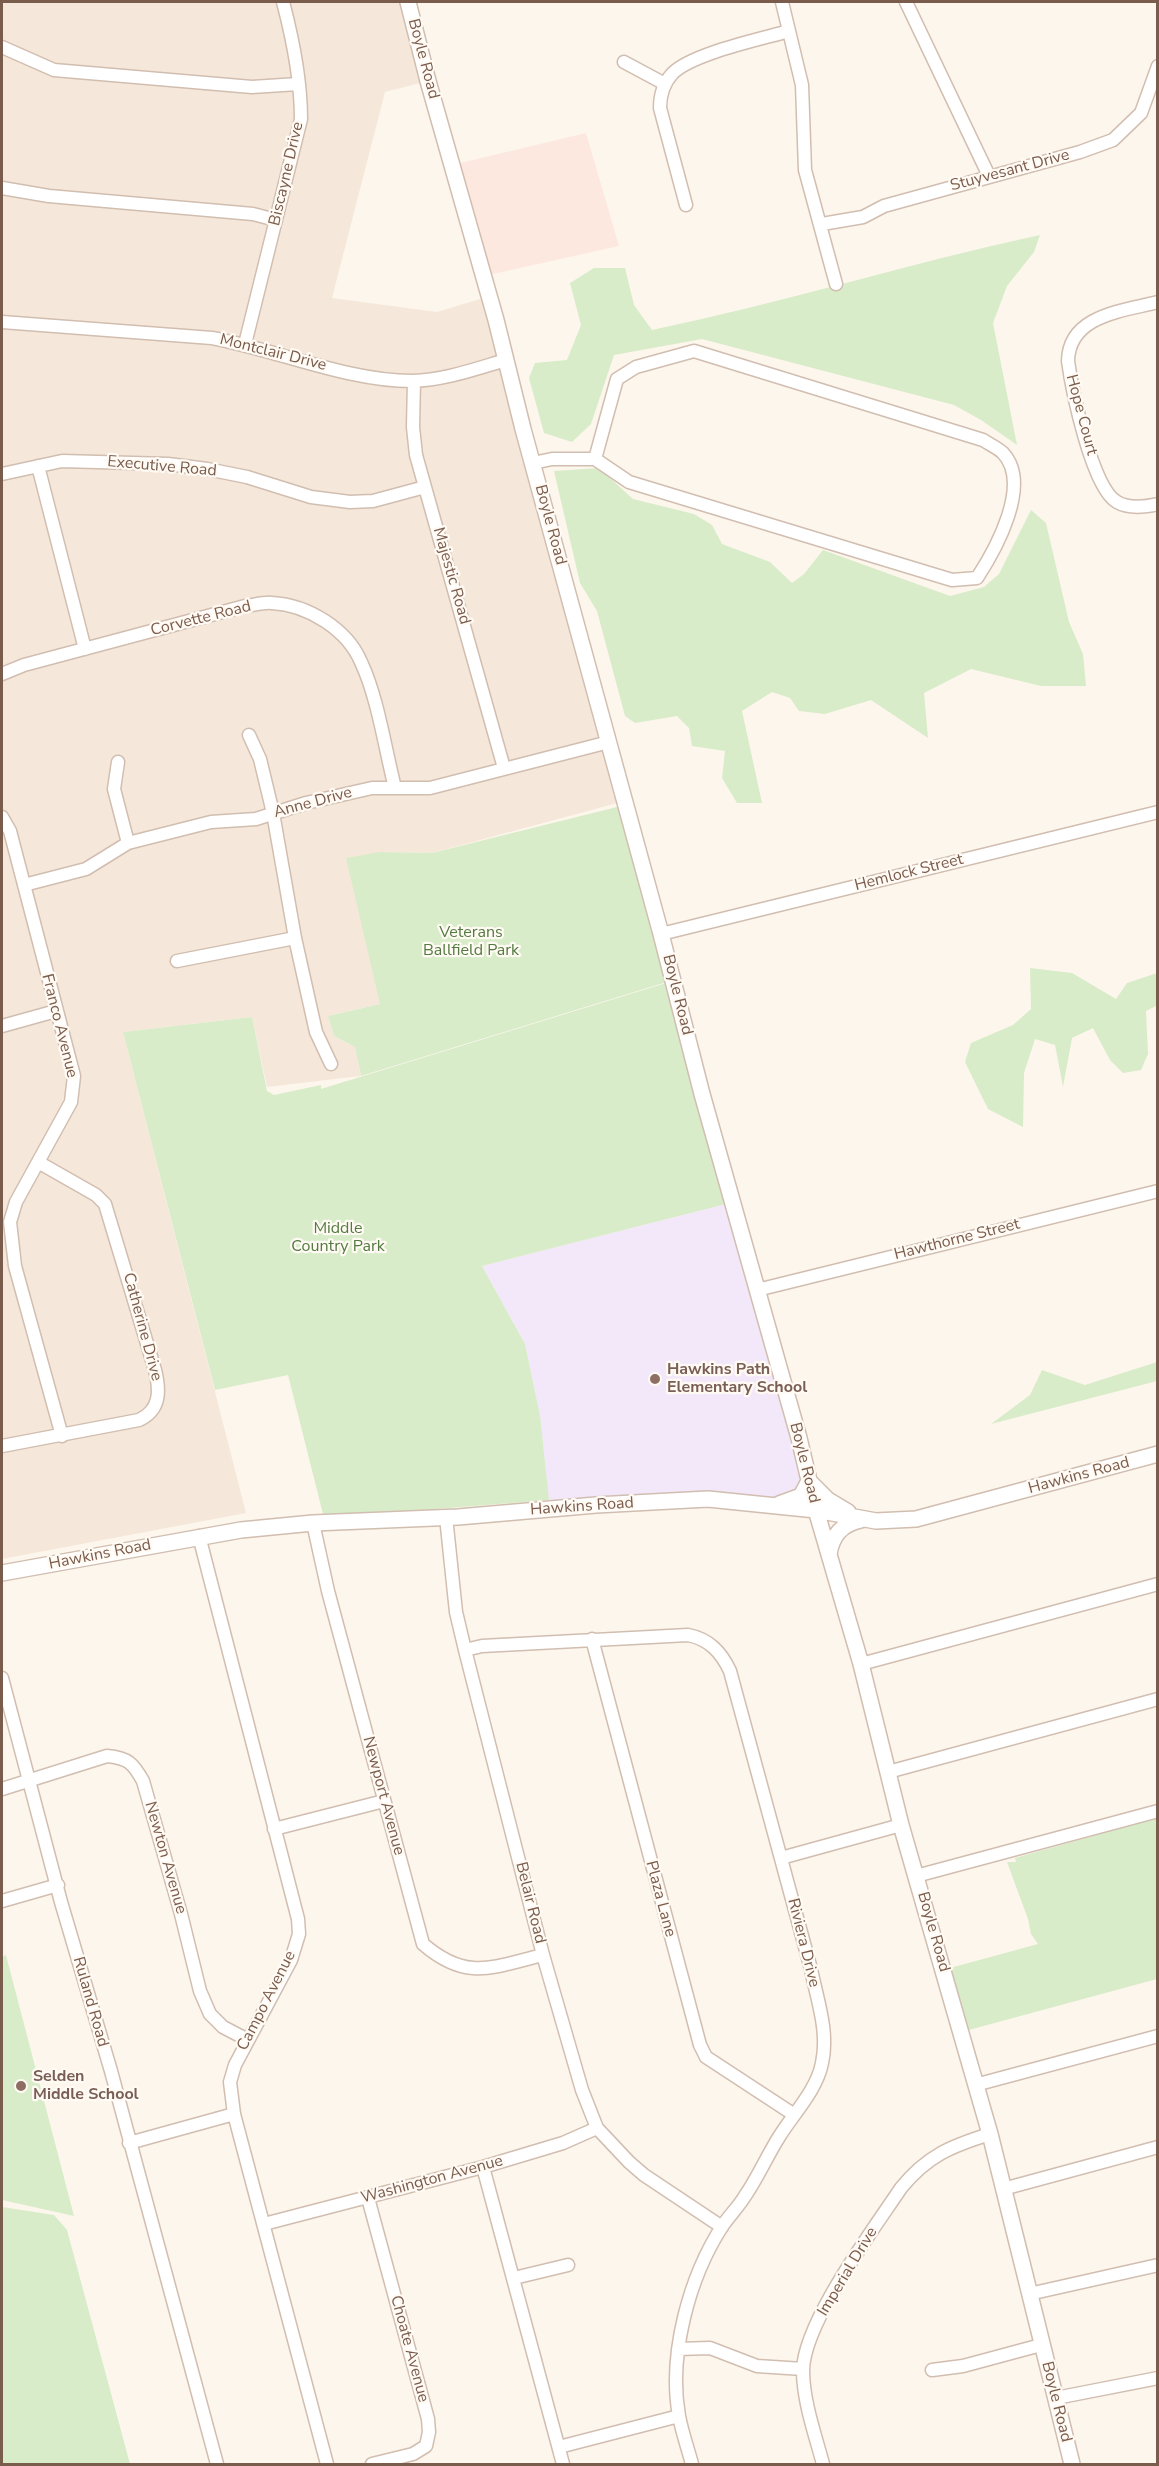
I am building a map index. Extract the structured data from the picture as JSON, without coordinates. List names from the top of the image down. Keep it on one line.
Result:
{"streets":{"street":["Boyle Road","Stuyvesant Drive","Biscayne Drive","Montclair Drive","Hope Court","Executive Road","Majestic Road","Corvette Road","Anne Drive","Hemlock Street","Franco Avenue","Hawthorne Street","Catherine Drive","Hawkins Road","Newport Avenue","Newton Avenue","Plaza Lane","Belair Road","Riviera Drive","Campo Avenue","Ruland Road","Washington Avenue","Imperial Drive","Choate Avenue"]},"crossings":[["Boyle Road","Montclair Drive"],["Boyle Road","Anne Drive"],["Boyle Road","Hemlock Street"],["Boyle Road","Hawthorne Street"],["Boyle Road","Hawkins Road"],["Boyle Road","Imperial Drive"],["Biscayne Drive","Montclair Drive"],["Montclair Drive","Majestic Road"],["Executive Road","Majestic Road"],["Majestic Road","Anne Drive"],["Corvette Road","Anne Drive"],["Anne Drive","Franco Avenue"],["Franco Avenue","Catherine Drive"],["Hawkins Road","Newport Avenue"],["Hawkins Road","Belair Road"],["Hawkins Road","Campo Avenue"],["Newport Avenue","Belair Road"],["Newton Avenue","Campo Avenue"],["Newton Avenue","Ruland Road"],["Plaza Lane","Riviera Drive"],["Belair Road","Riviera Drive"],["Belair Road","Washington Avenue"],["Campo Avenue","Washington Avenue"],["Washington Avenue","Choate Avenue"]],"parks":["Veterans Ballfield Park","Middle Country Park"],"places":["Hawkins Path Elementary School","Selden Middle School"]}
